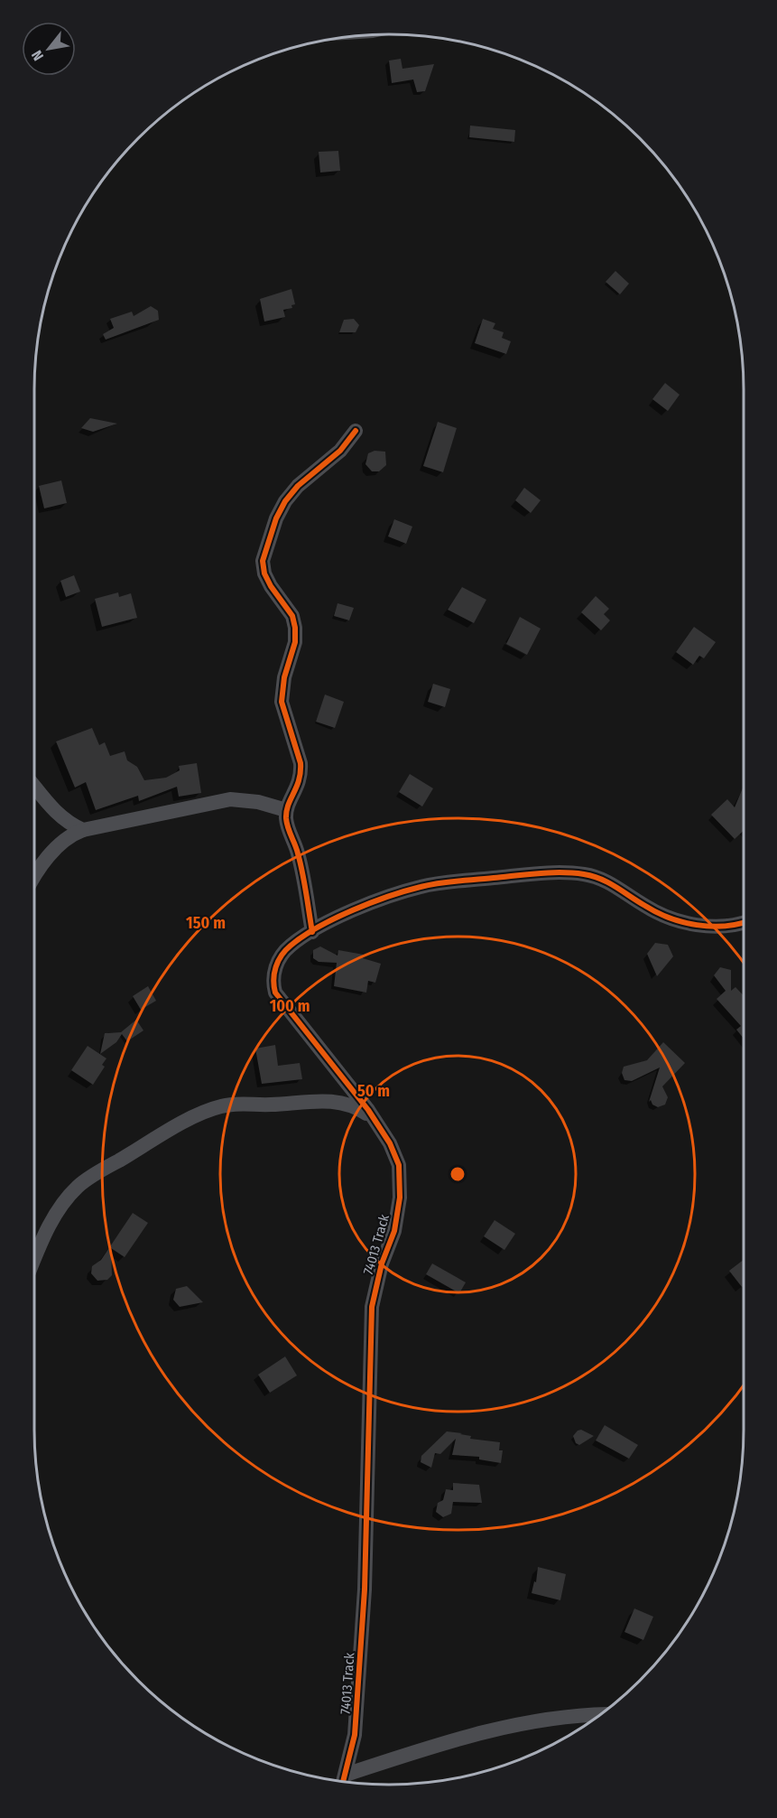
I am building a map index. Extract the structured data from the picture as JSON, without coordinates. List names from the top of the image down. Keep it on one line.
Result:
{"streets":{"street":["74013 Track"]},"north":"bottom left","rings":["150 m","100 m","50 m"]}
